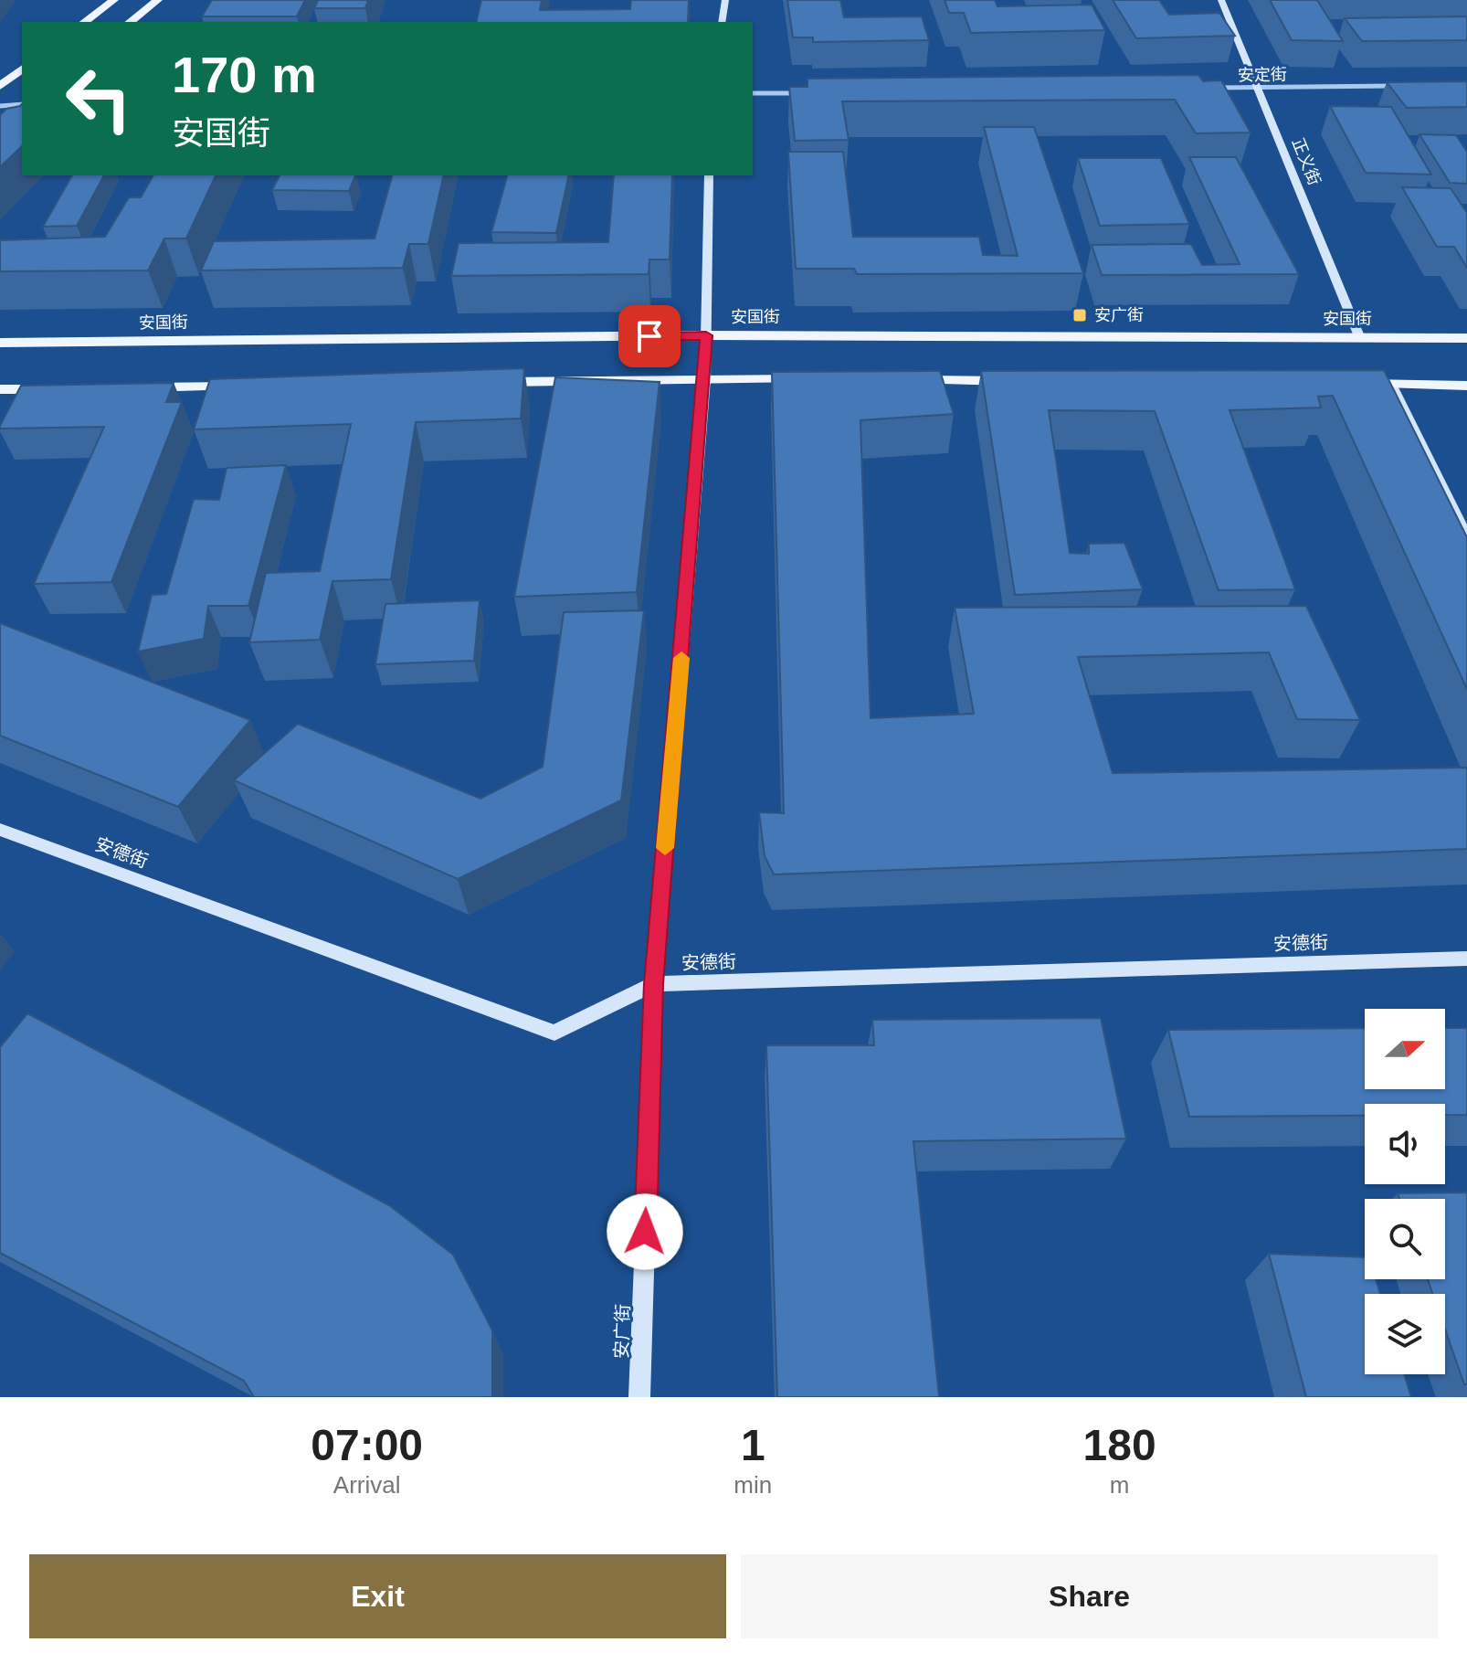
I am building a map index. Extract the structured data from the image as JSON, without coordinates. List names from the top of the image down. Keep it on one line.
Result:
{"streets":{"main road":["安国街"],"street":["安定街","正义街","安德街","安广街"]},"crossings":[["安定街","正义街"],["正义街","安国街"],["安国街","安广街"],["安德街","安广街"]],"places":{"transit":["安广街"]},"north":"right","page":{"turn":["170 m","安国街"],"eta":["07:00","Arrival","1","min","180","m"],"buttons":["Exit","Share"]}}
